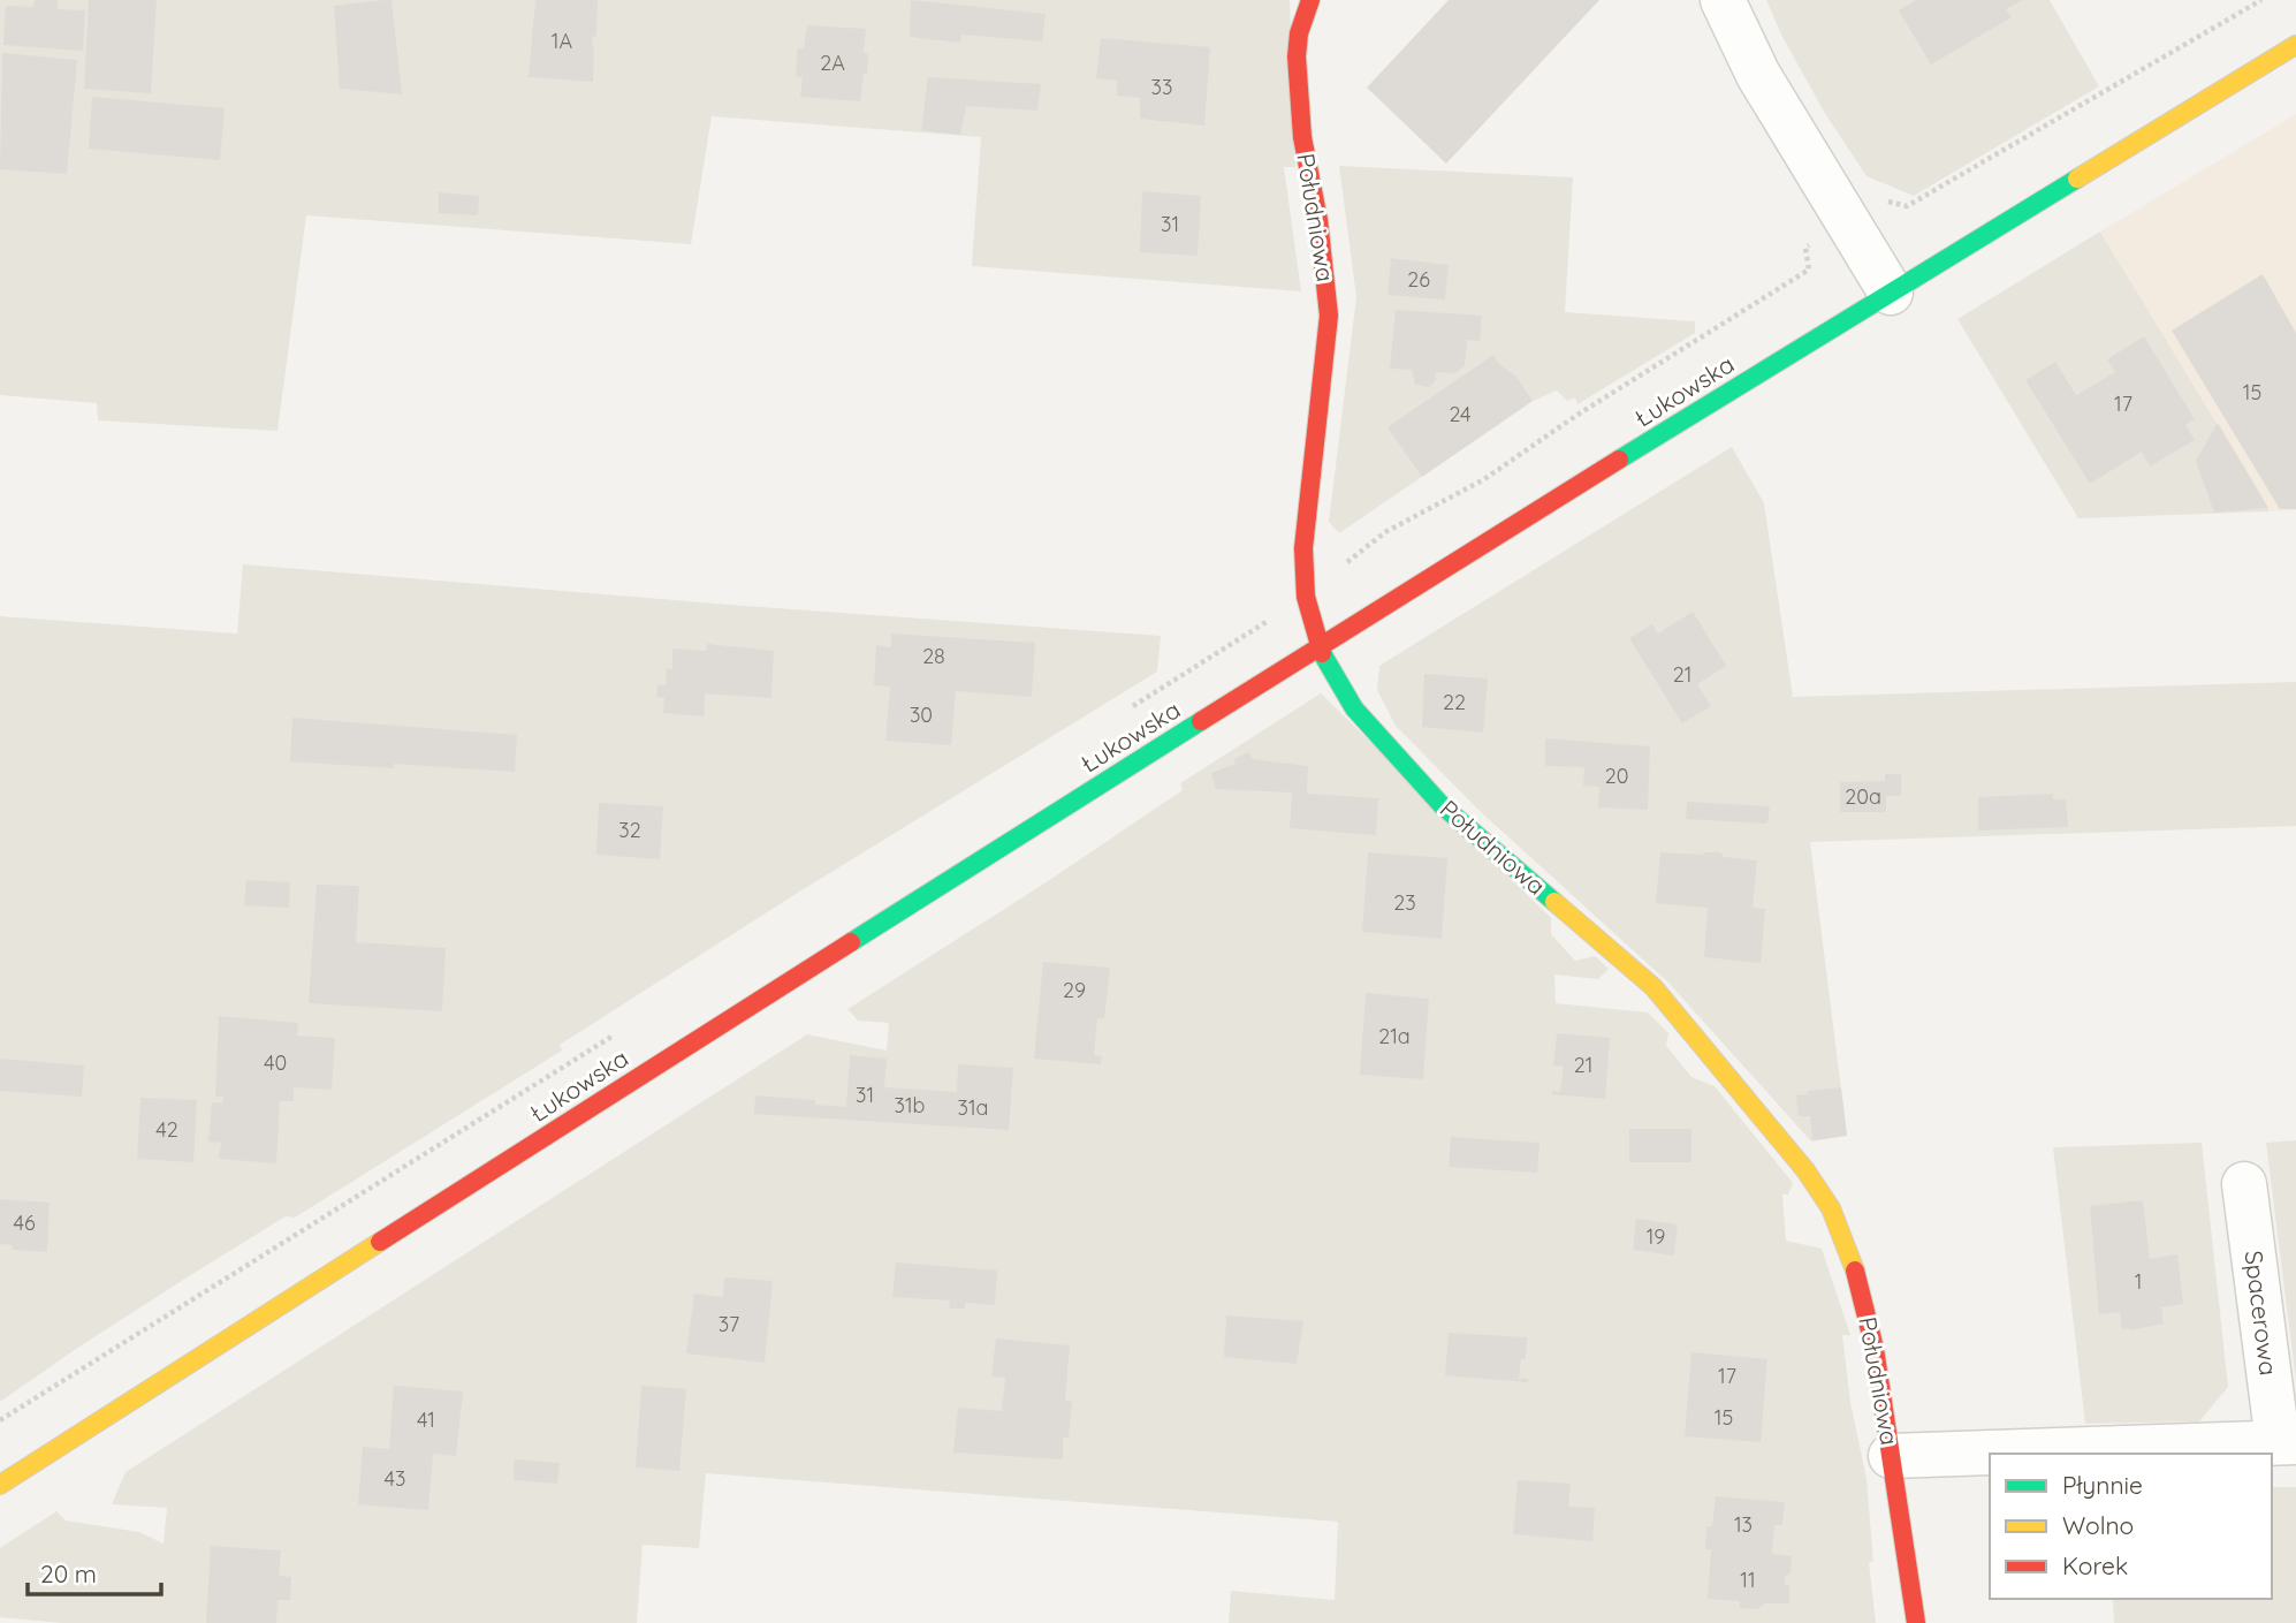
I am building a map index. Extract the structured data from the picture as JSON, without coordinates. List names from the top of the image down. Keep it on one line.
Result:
{"streets":{"main road":["Południowa","Łukowska"],"street":["Spacerowa"]},"crossings":[["Południowa","Łukowska"]],"house_numbers":["1A","2A","33","31","26","15","17","24","28","21","22","30","20","20a","32","23","29","21a","40","21","31","31b","31a","42","46","19","1","37","17","15","41","43","13","11"],"legend":["Płynnie","Wolno","Korek"],"scale_bar":"20 m"}
